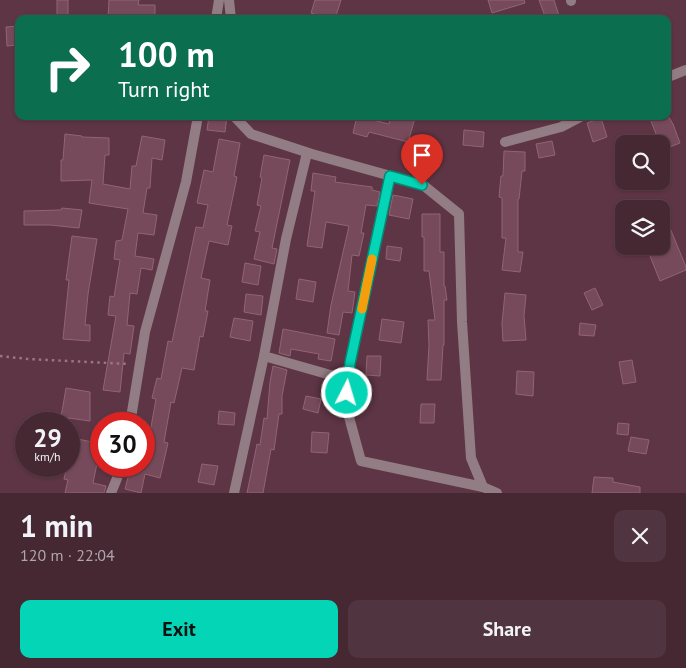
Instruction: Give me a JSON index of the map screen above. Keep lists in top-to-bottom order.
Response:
{
  "page": {
    "turn": ["100 m", "Turn right"],
    "speed": "29 km/h",
    "limit": "30",
    "heading": ["1 min", "120 m · 22:04"],
    "buttons": ["Exit", "Share"]
  }
}
